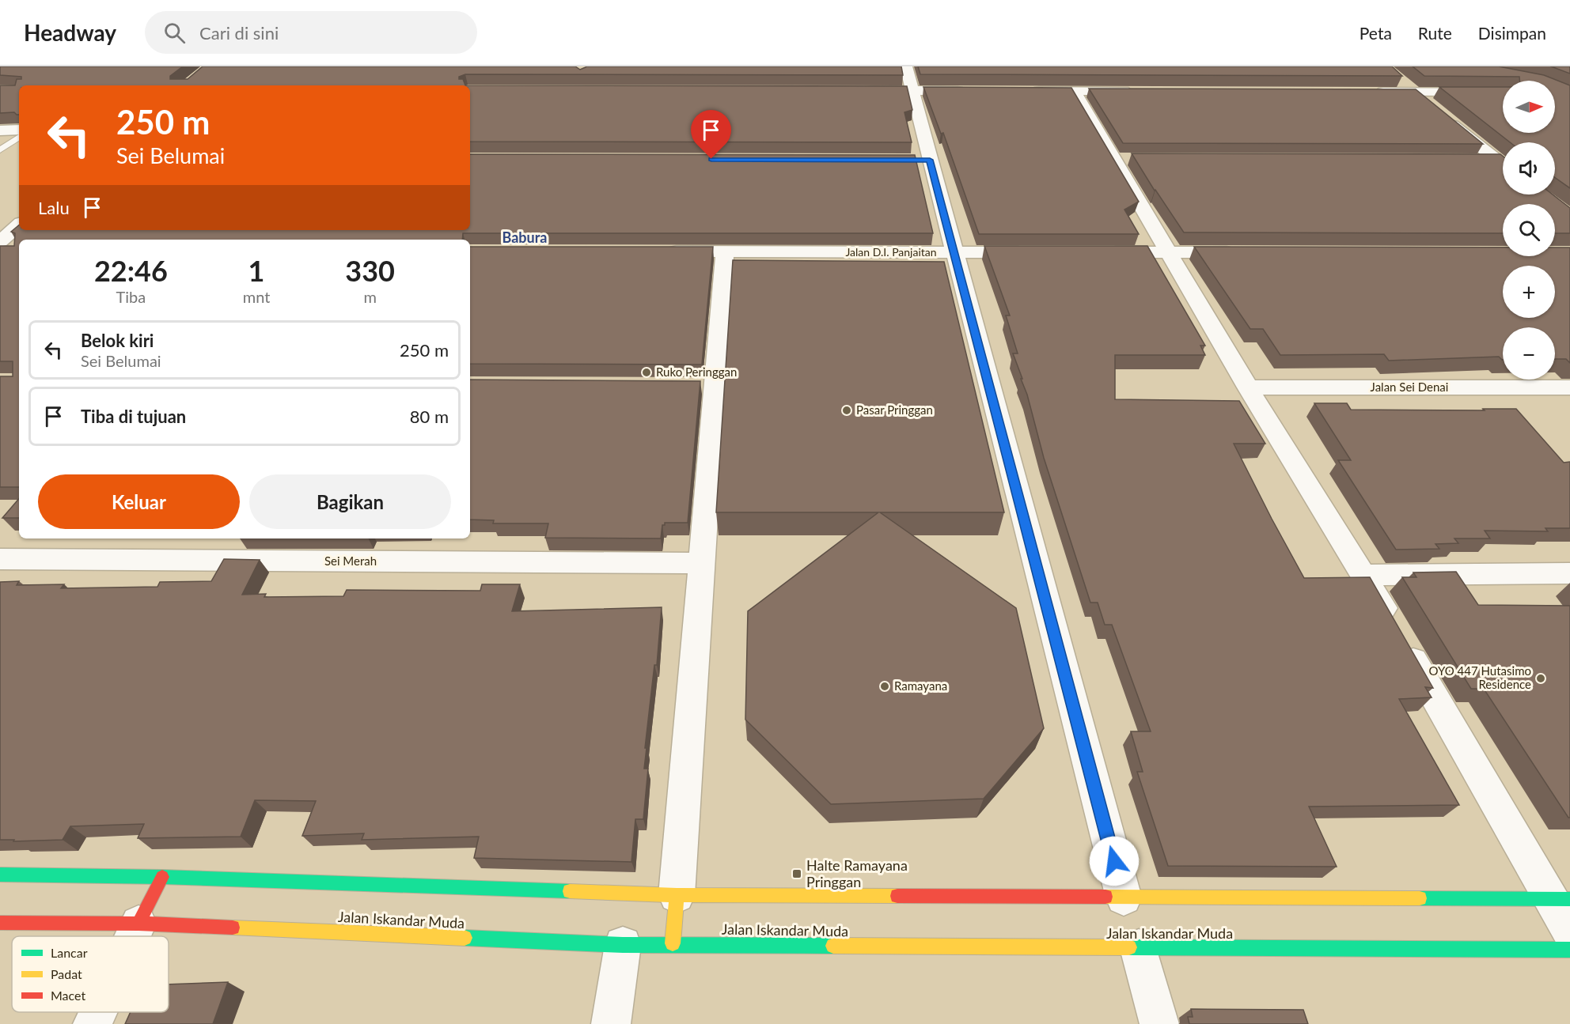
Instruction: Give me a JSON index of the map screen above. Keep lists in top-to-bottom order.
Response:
{
  "streets": {
    "main road": ["Jalan Iskandar Muda"],
    "street": ["Jalan D.I. Panjaitan", "Jalan Sei Denai", "Sei Merah"]
  },
  "districts": ["Babura"],
  "places": {
    "other": [
      "Ruko Peringgan",
      "Pasar Pringgan",
      "OYO 447 Hutasimo Residence",
      "Ramayana"
    ],
    "transit": ["Halte Ramayana Pringgan"]
  },
  "legend": ["Lancar", "Padat", "Macet"],
  "north": "right",
  "page": {
    "header": "Headway",
    "search": "Cari di sini",
    "nav": ["Peta", "Rute", "Disimpan"],
    "map_buttons": ["+", "−"],
    "turn": ["250 m", "Sei Belumai"],
    "then": "Lalu",
    "eta": [
      "22:46",
      "Tiba",
      "1",
      "mnt",
      "330",
      "m"
    ],
    "list": [
      {
        "name": "Belok kiri",
        "note": "Sei Belumai",
        "value": "250 m"
      },
      {
        "name": "Tiba di tujuan",
        "value": "80 m"
      }
    ],
    "buttons": ["Keluar", "Bagikan"]
  }
}
